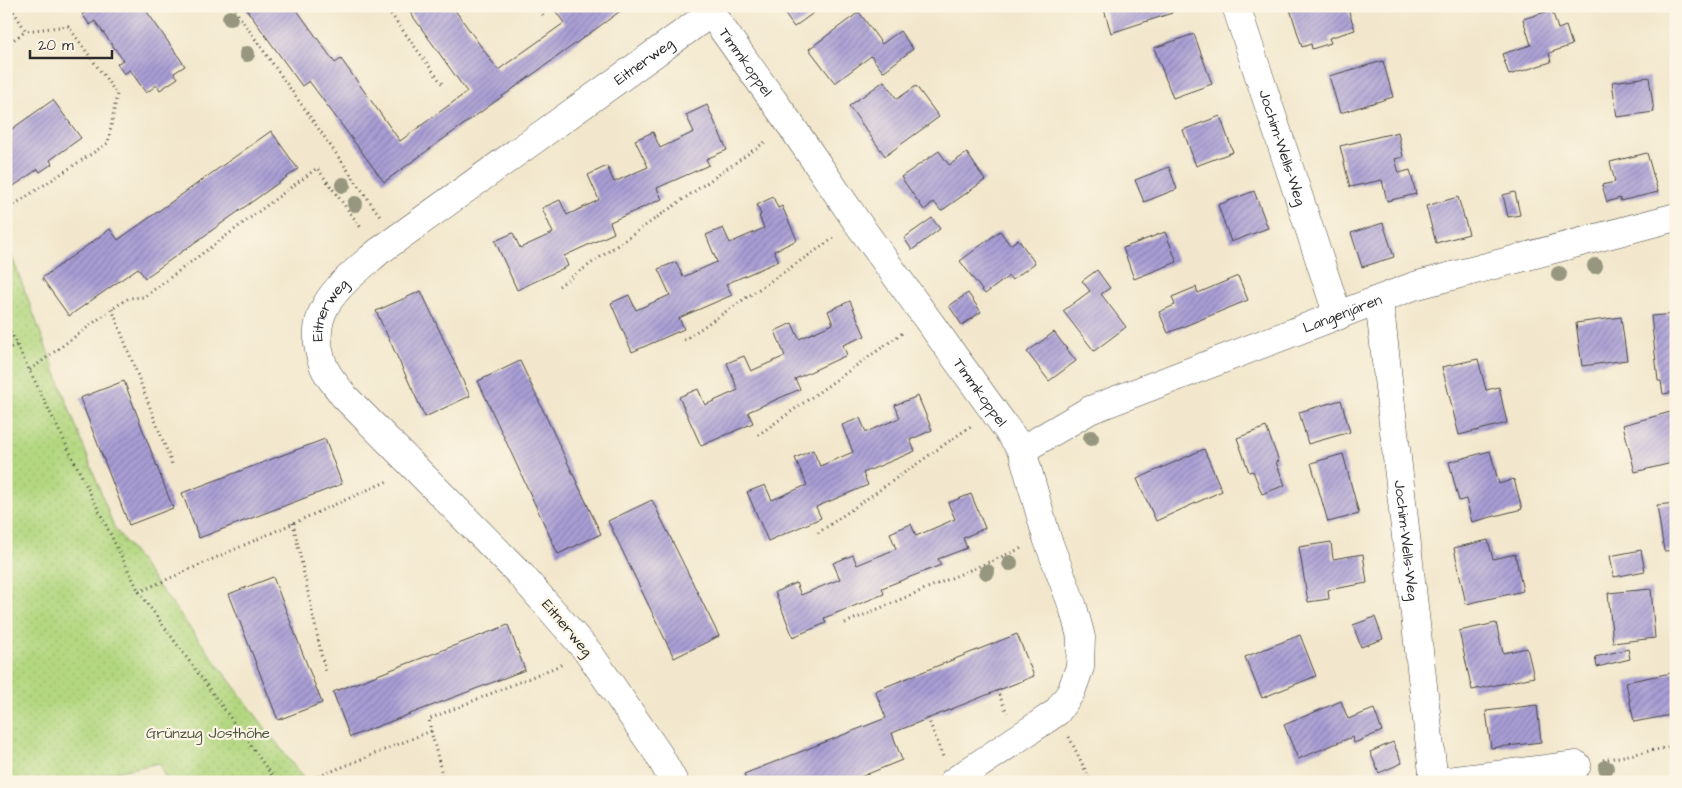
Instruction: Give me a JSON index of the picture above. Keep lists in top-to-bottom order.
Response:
{
  "streets": {
    "street": [
      "Eitnerweg",
      "Timmkoppel",
      "Jochim-Wells-Weg",
      "Langenjären"
    ]
  },
  "crossings": [
    ["Eitnerweg", "Timmkoppel"],
    ["Timmkoppel", "Langenjären"],
    ["Jochim-Wells-Weg", "Langenjären"]
  ],
  "parks": ["Grünzug Josthöhe"],
  "scale_bar": "20 m"
}
